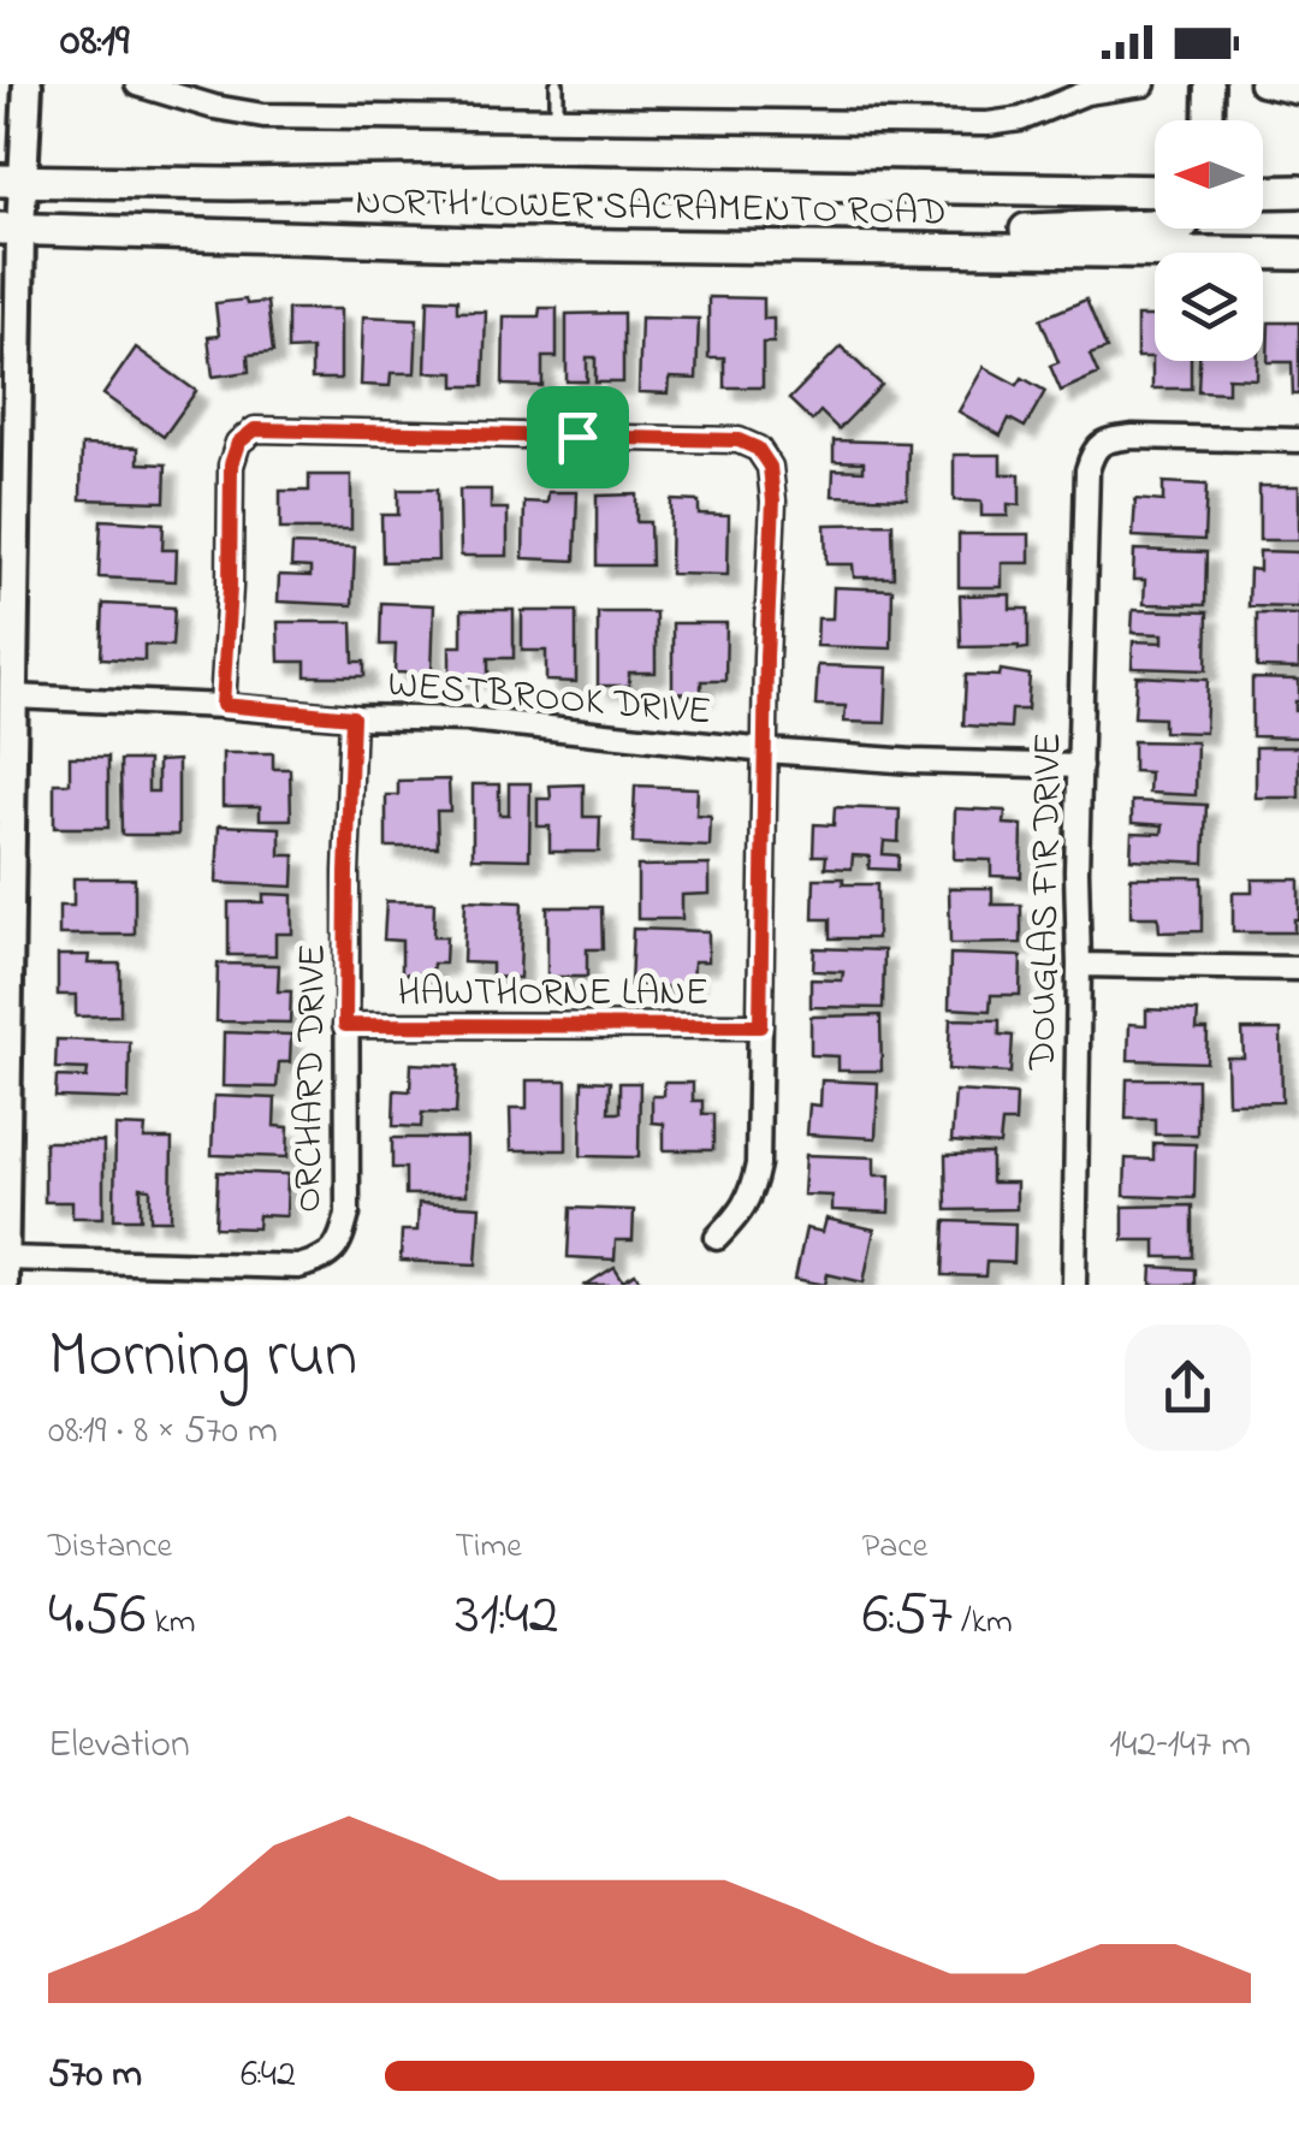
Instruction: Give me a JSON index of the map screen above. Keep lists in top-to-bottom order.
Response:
{
  "streets": {
    "main road": ["NORTH LOWER SACRAMENTO ROAD"],
    "street": [
      "WESTBROOK DRIVE",
      "DOUGLAS FIR DRIVE",
      "HAWTHORNE LANE",
      "ORCHARD DRIVE"
    ]
  },
  "crossings": [
    ["WESTBROOK DRIVE", "DOUGLAS FIR DRIVE"],
    ["WESTBROOK DRIVE", "ORCHARD DRIVE"],
    ["HAWTHORNE LANE", "ORCHARD DRIVE"]
  ],
  "north": "left",
  "page": {
    "status": "08:19",
    "heading": ["Morning run", "08:19 · 8 × 570 m"],
    "stats": [
      ["Distance", "4.56 km"],
      ["Time", "31:42"],
      ["Pace", "6:57 /km"]
    ],
    "chart": ["Elevation", "142–147 m"],
    "list": [
      {
        "name": "570 m",
        "note": "6:42"
      }
    ]
  }
}
